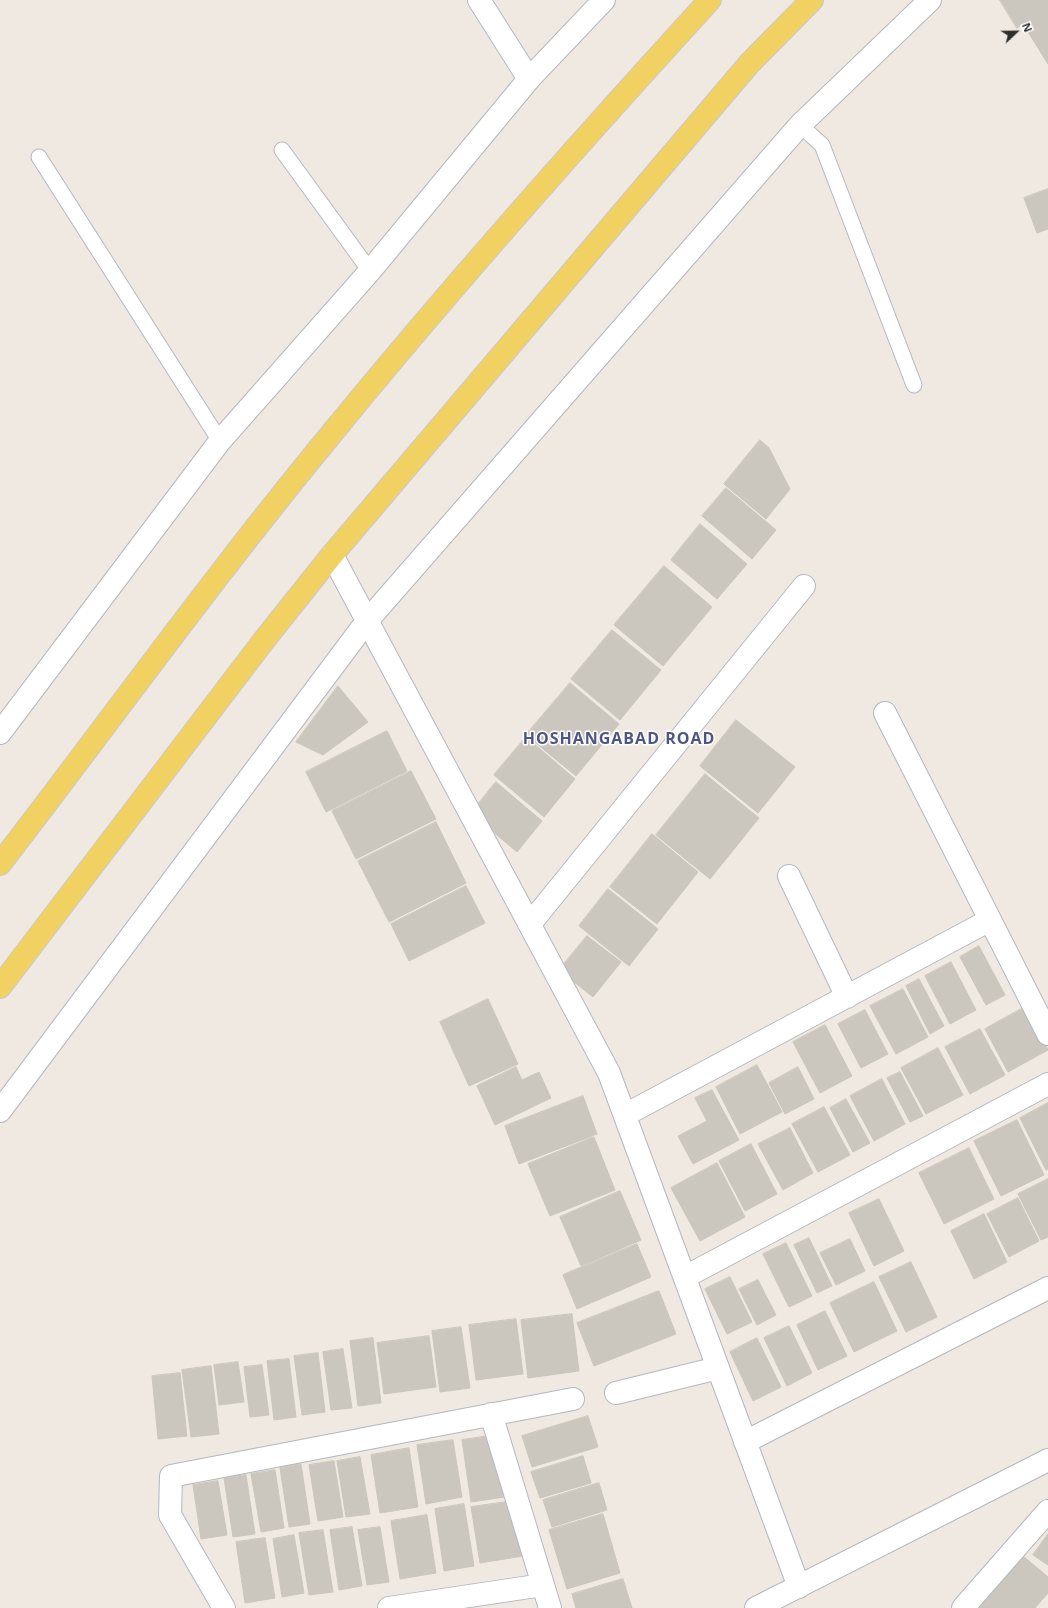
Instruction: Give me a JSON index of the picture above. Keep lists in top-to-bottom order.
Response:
{
  "districts": ["HOSHANGABAD ROAD"],
  "north": "right"
}
